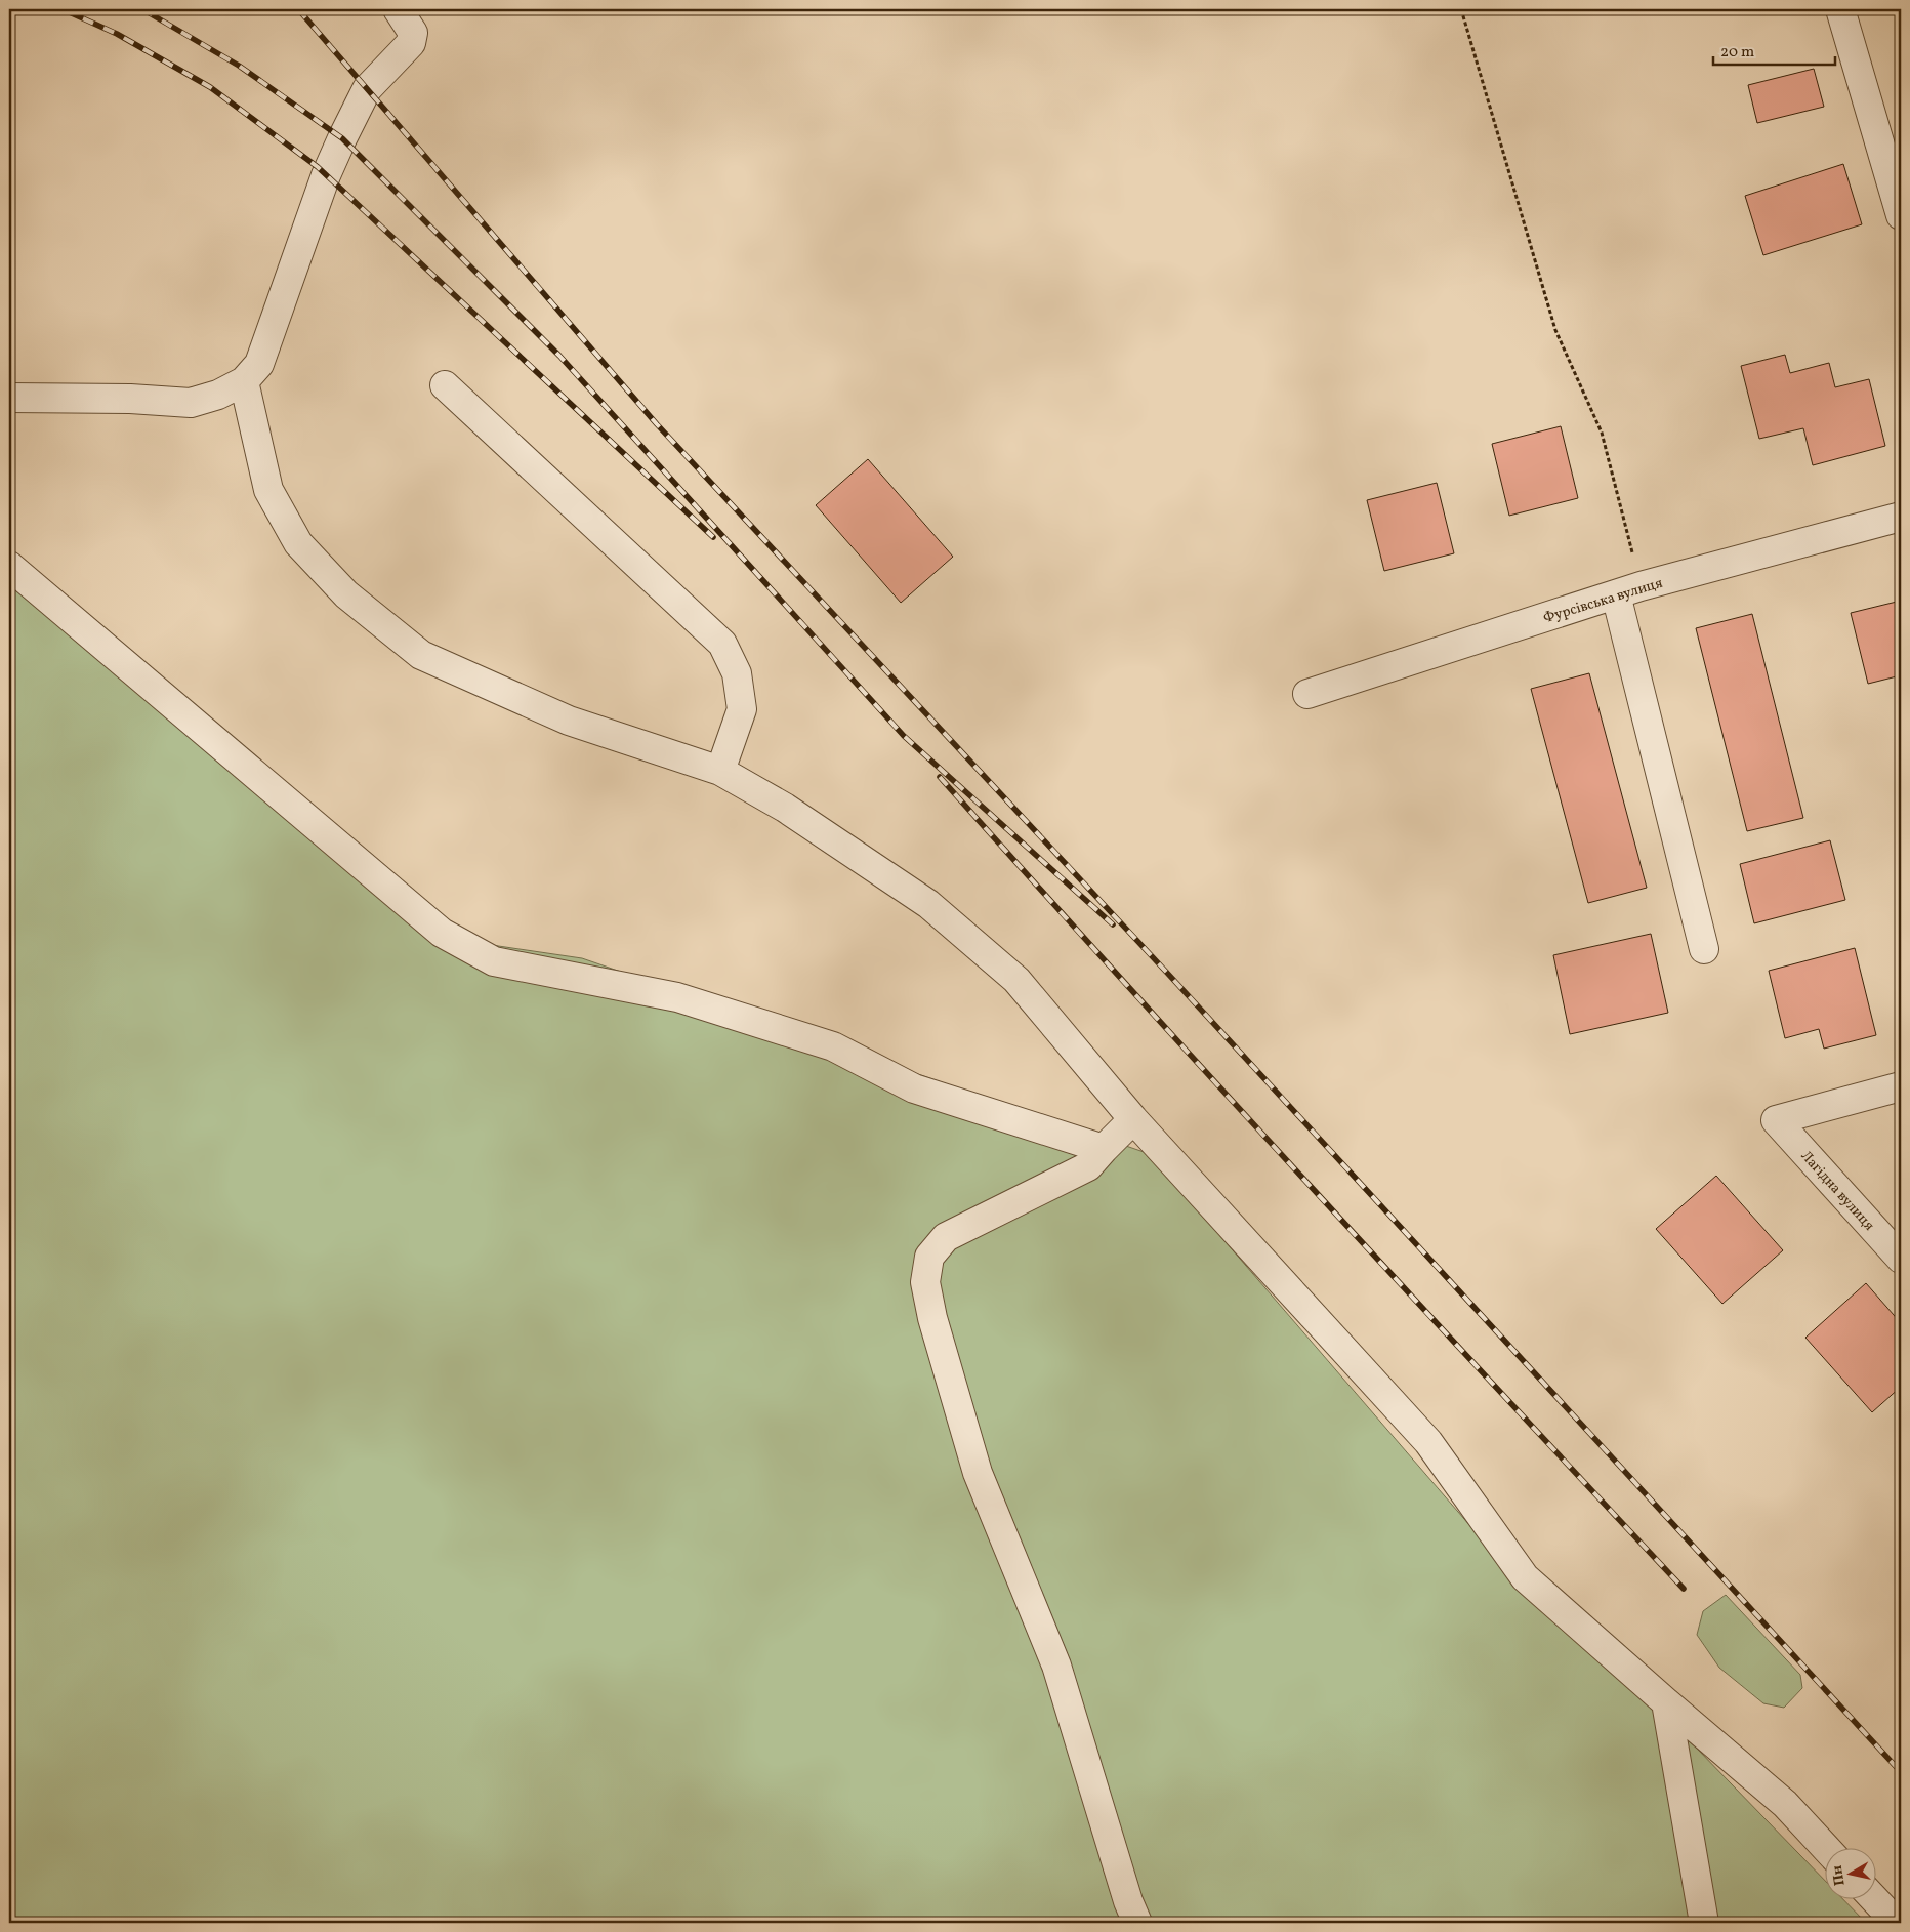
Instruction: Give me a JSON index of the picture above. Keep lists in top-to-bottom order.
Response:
{
  "streets": {
    "street": ["Фурсівська вулиця", "Лагідна вулиця"]
  },
  "scale_bar": "20 m",
  "north": "left"
}
